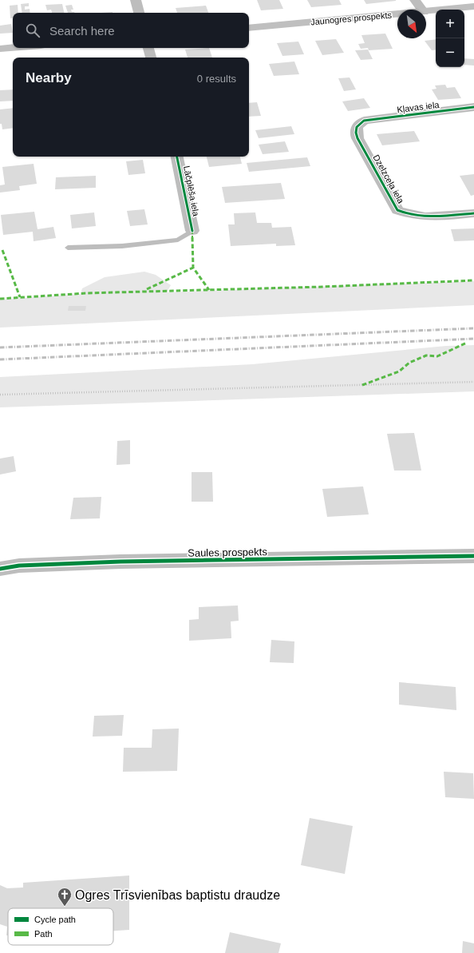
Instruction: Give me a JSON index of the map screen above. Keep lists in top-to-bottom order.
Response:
{
  "streets": {
    "main road": ["Jaunogres prospekts"],
    "street": [
      "Kļavas iela",
      "Dzelzceļa iela",
      "Lāčplēša iela",
      "Saules prospekts"
    ]
  },
  "crossings": [
    ["Kļavas iela", "Dzelzceļa iela"]
  ],
  "places": {
    "church": ["Ogres Trīsvienības baptistu draudze"]
  },
  "legend": ["Cycle path", "Path"],
  "north": "bottom right",
  "page": {
    "map_buttons": ["+", "−"],
    "search": "Search here",
    "heading": ["Nearby", "0 results"]
  }
}
